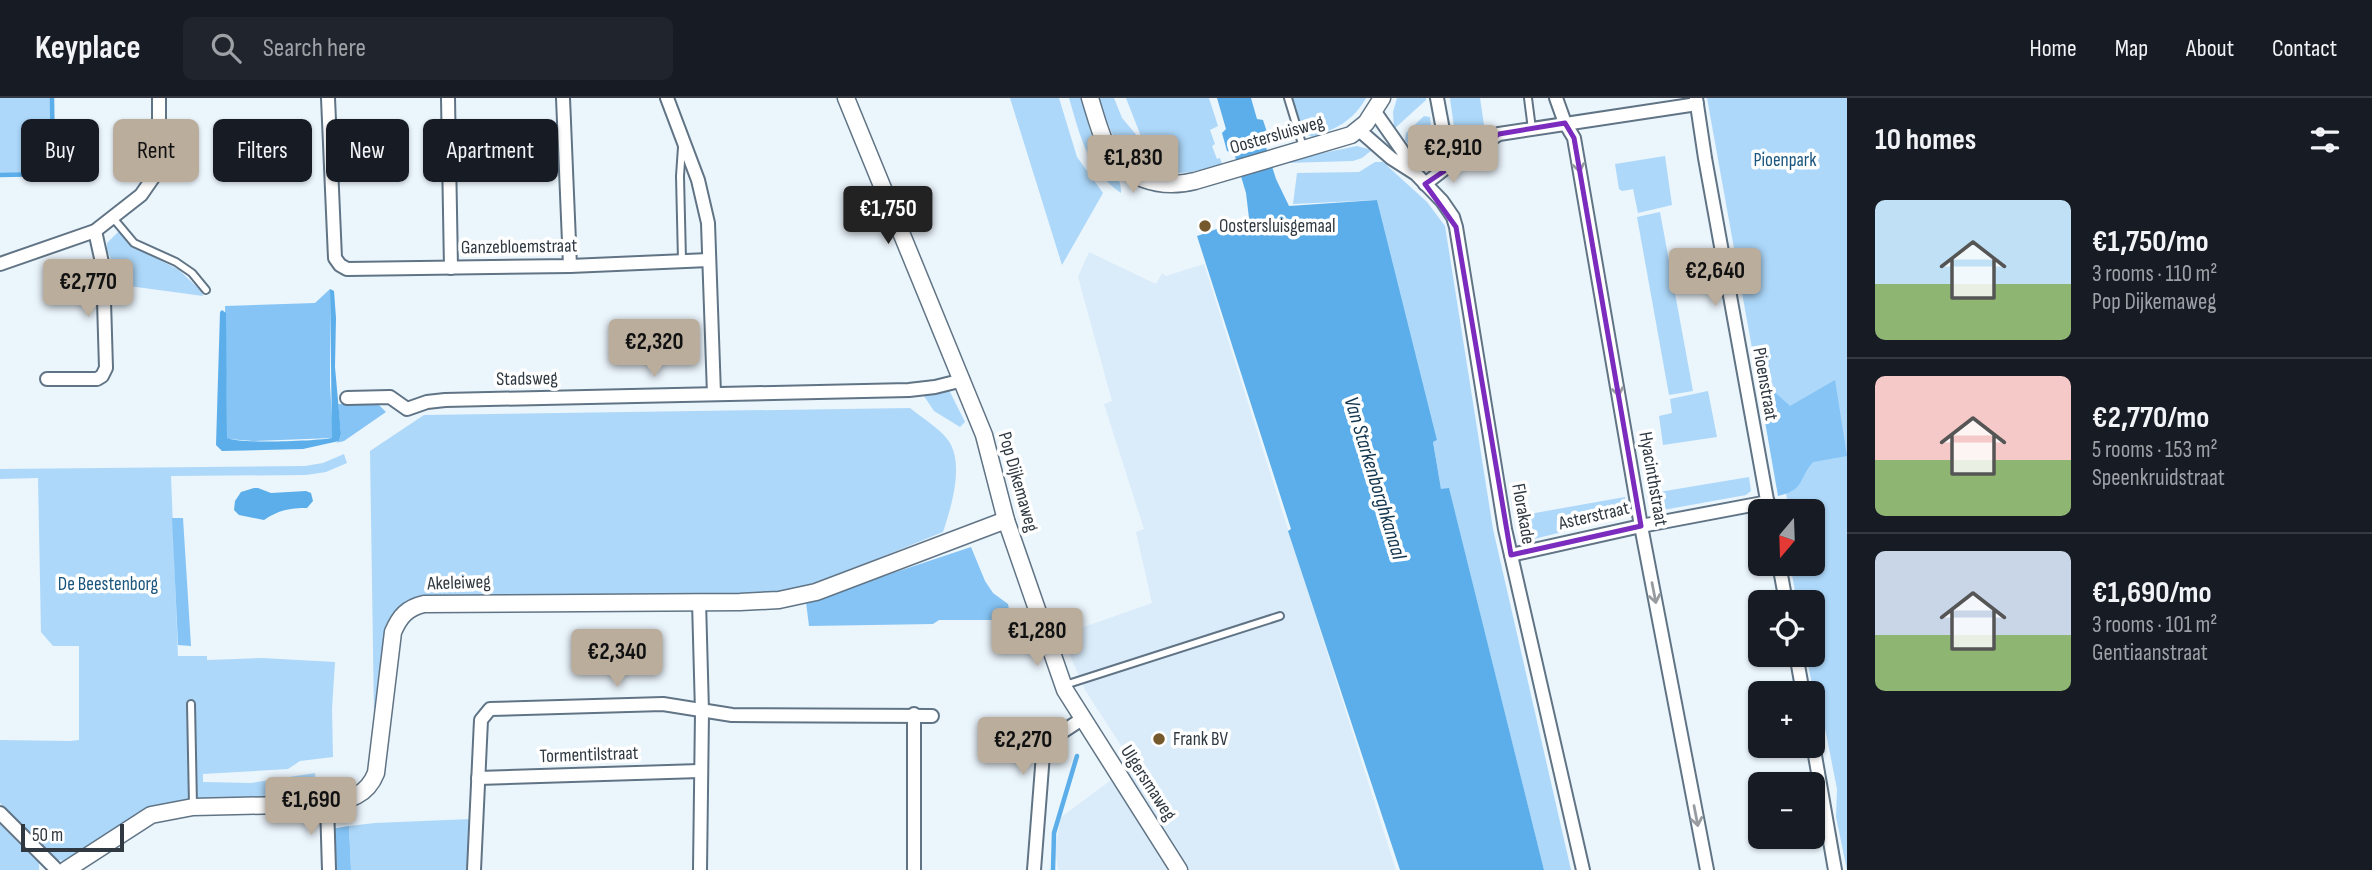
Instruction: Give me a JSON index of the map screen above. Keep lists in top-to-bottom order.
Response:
{
  "streets": {
    "street": [
      "Oostersluisweg",
      "Ganzebloemstraat",
      "Stadsweg",
      "Pioenstraat",
      "Hyacinthstraat",
      "Pop Dijkemaweg",
      "Florakade",
      "Asterstraat",
      "Akeleiweg",
      "Tormentilstraat",
      "Ulgersmaweg"
    ]
  },
  "crossings": [
    ["Oostersluisweg", "Florakade"],
    ["Stadsweg", "Pop Dijkemaweg"],
    ["Hyacinthstraat", "Asterstraat"],
    ["Pop Dijkemaweg", "Akeleiweg"],
    ["Pop Dijkemaweg", "Ulgersmaweg"],
    ["Florakade", "Asterstraat"]
  ],
  "one_way": ["Hyacinthstraat"],
  "water": ["Van Starkenborghkanaal"],
  "parks": ["Pioenpark", "De Beestenborg"],
  "places": ["Oostersluisgemaal", "Frank BV"],
  "scale_bar": "50 m",
  "north": "bottom",
  "page": {
    "header": "Keyplace",
    "search": "Search here",
    "nav": [
      "Home",
      "Map",
      "About",
      "Contact"
    ],
    "heading": "10 homes",
    "chip": [
      "Buy",
      "Rent",
      "Filters",
      "New",
      "Apartment"
    ],
    "price": [
      "€2,910",
      "€1,830",
      "€1,750",
      "€2,640",
      "€2,770",
      "€2,320",
      "€1,280",
      "€2,340",
      "€2,270",
      "€1,690"
    ],
    "list": [
      {
        "name": "€1,750/mo",
        "note": "3 rooms · 110 m² · Pop Dijkemaweg"
      },
      {
        "name": "€2,770/mo",
        "note": "5 rooms · 153 m² · Speenkruidstraat"
      },
      {
        "name": "€1,690/mo",
        "note": "3 rooms · 101 m² · Gentiaanstraat"
      }
    ],
    "map_buttons": ["+", "−"],
    "scale": "50 m"
  }
}
